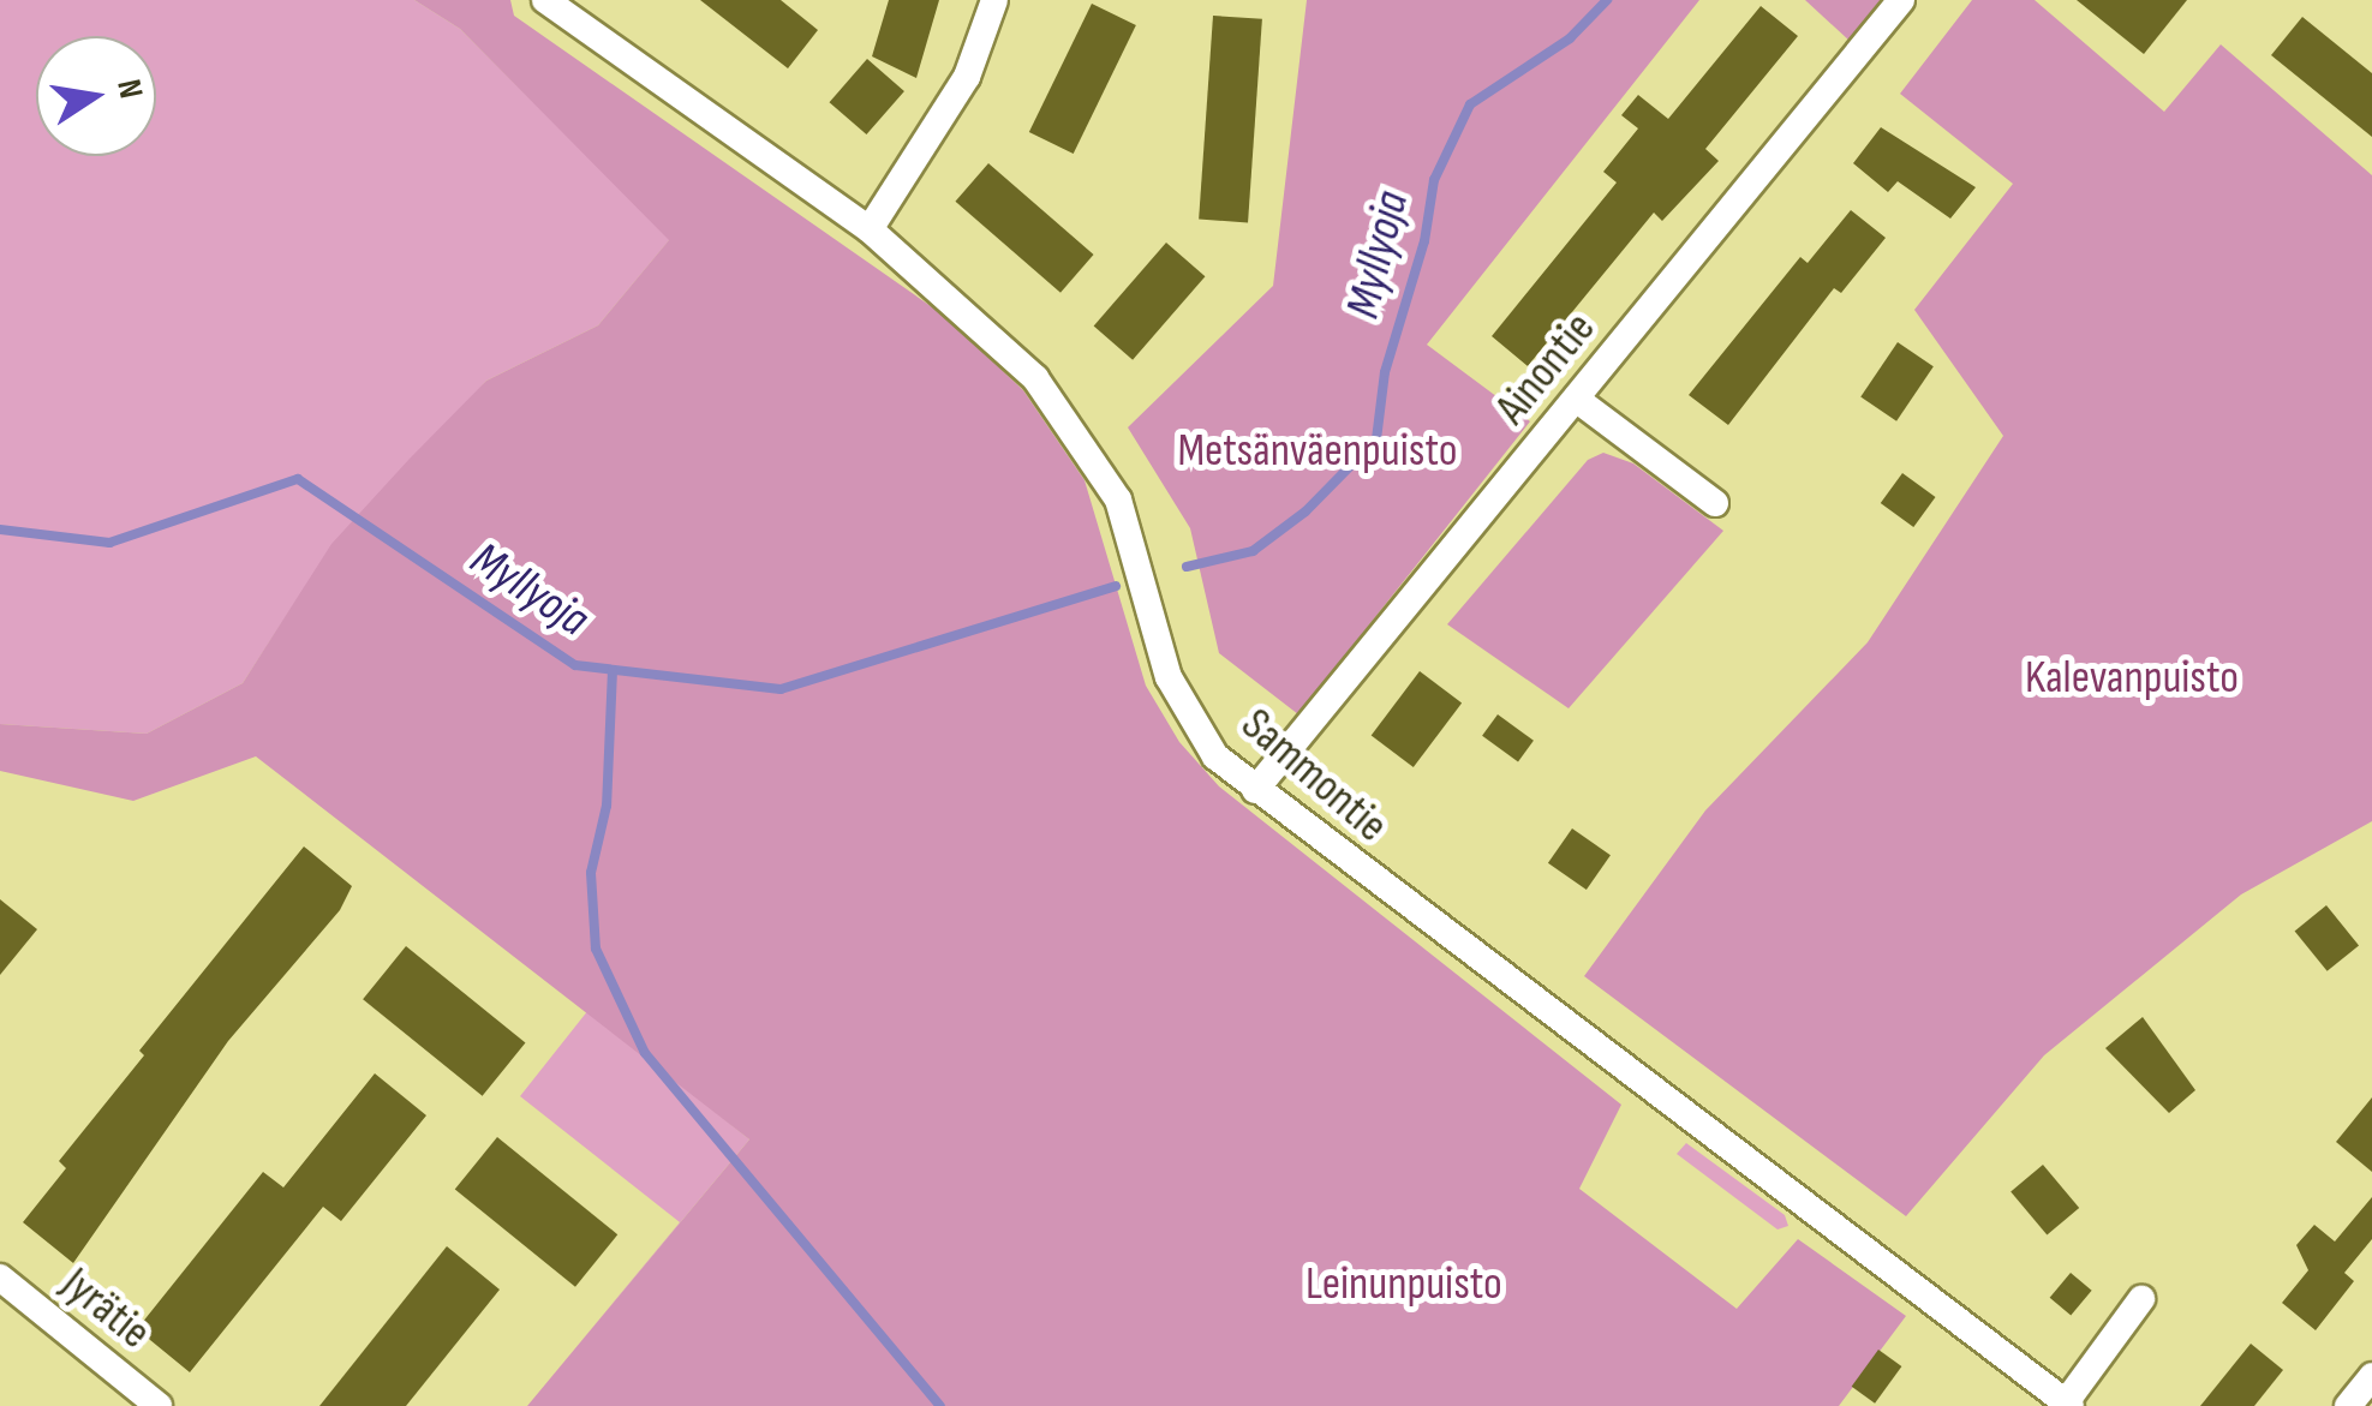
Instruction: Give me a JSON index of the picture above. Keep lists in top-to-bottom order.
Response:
{
  "streets": {
    "street": ["Ainontie", "Sammontie", "Jyrätie"]
  },
  "crossings": [
    ["Ainontie", "Sammontie"]
  ],
  "water": ["Myllyoja"],
  "parks": ["Metsänväenpuisto", "Kalevanpuisto", "Leinunpuisto"],
  "north": "right"
}
